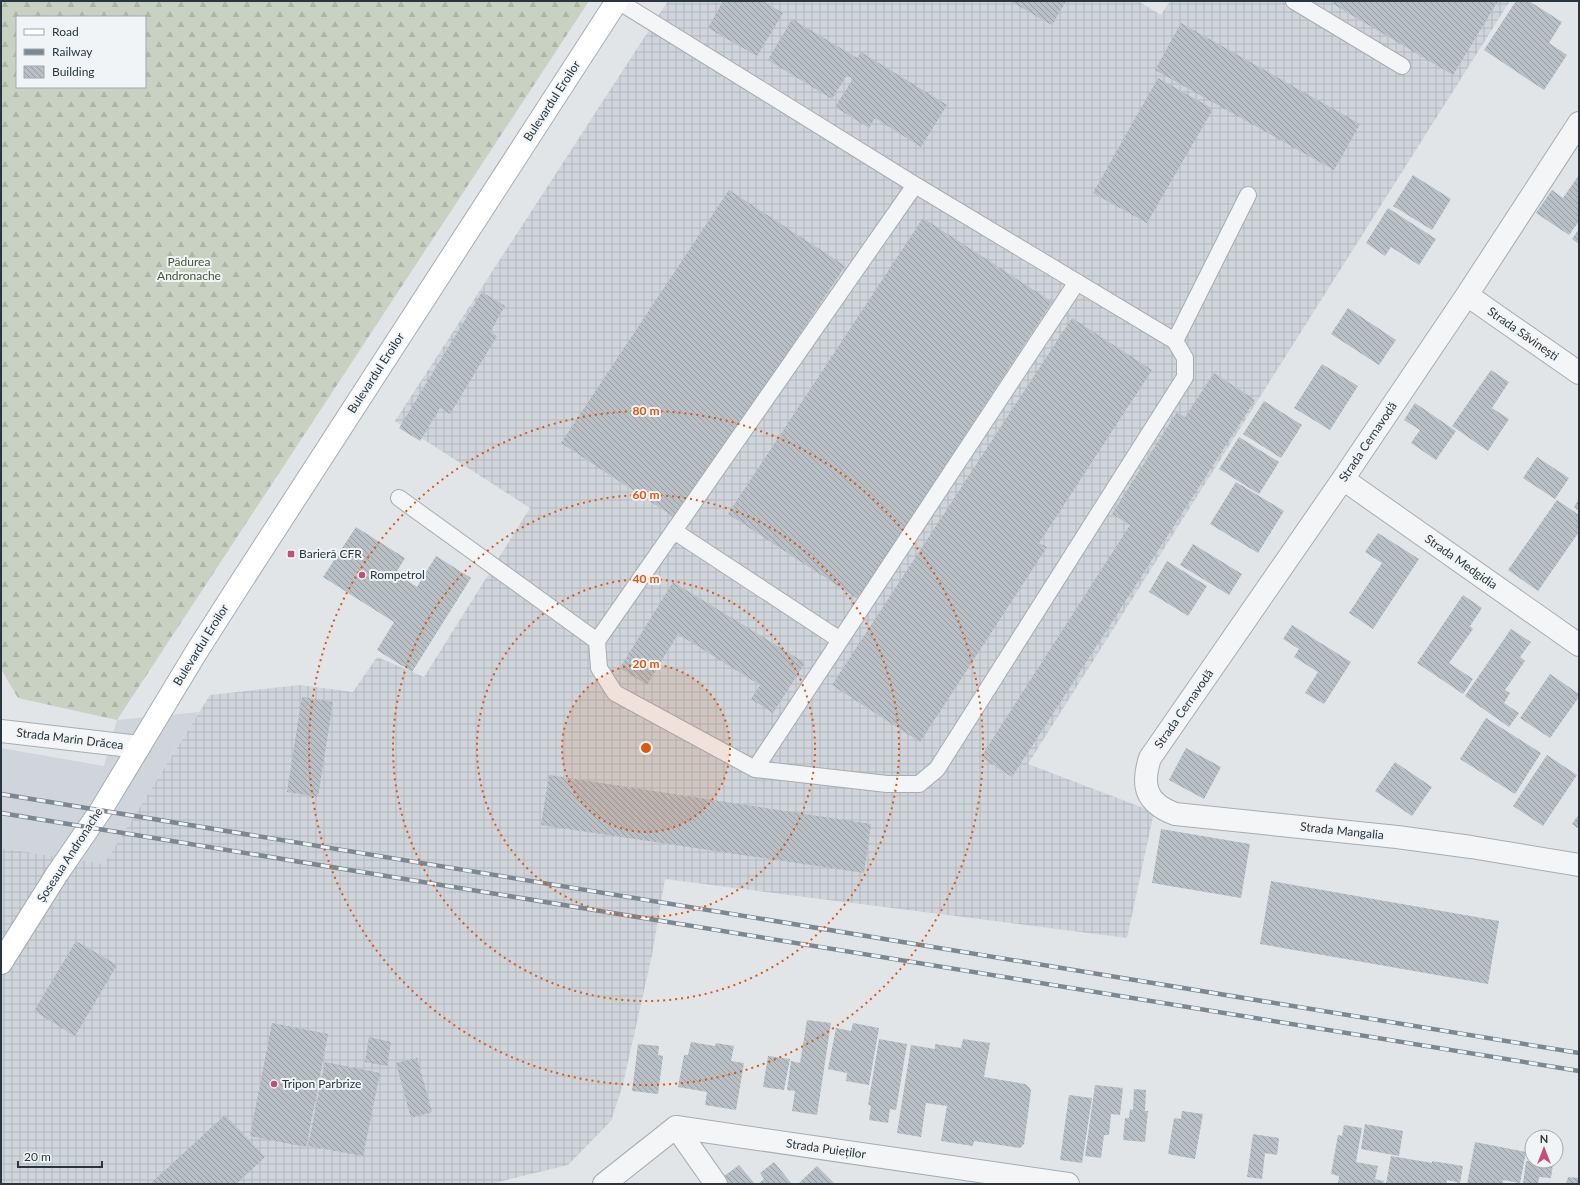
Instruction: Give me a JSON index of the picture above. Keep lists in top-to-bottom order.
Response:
{
  "streets": {
    "main road": ["Bulevardul Eroilor", "Șoseaua Andronache"],
    "street": [
      "Strada Săvinești",
      "Strada Cernavodă",
      "Strada Medgidia",
      "Strada Marin Drăcea",
      "Strada Mangalia",
      "Strada Puieților"
    ]
  },
  "crossings": [
    ["Bulevardul Eroilor", "Strada Marin Drăcea"],
    ["Bulevardul Eroilor", "Șoseaua Andronache"],
    ["Strada Săvinești", "Strada Cernavodă"],
    ["Strada Cernavodă", "Strada Medgidia"],
    ["Strada Cernavodă", "Strada Mangalia"],
    ["Strada Marin Drăcea", "Șoseaua Andronache"]
  ],
  "parks": ["Pădurea Andronache"],
  "places": {
    "transit": ["Barieră CFR"],
    "other": ["Rompetrol", "Tripon Parbrize"]
  },
  "legend": ["Road", "Railway", "Building"],
  "scale_bar": "20 m",
  "north": "top",
  "rings": [
    "80 m",
    "60 m",
    "40 m",
    "20 m"
  ]
}
